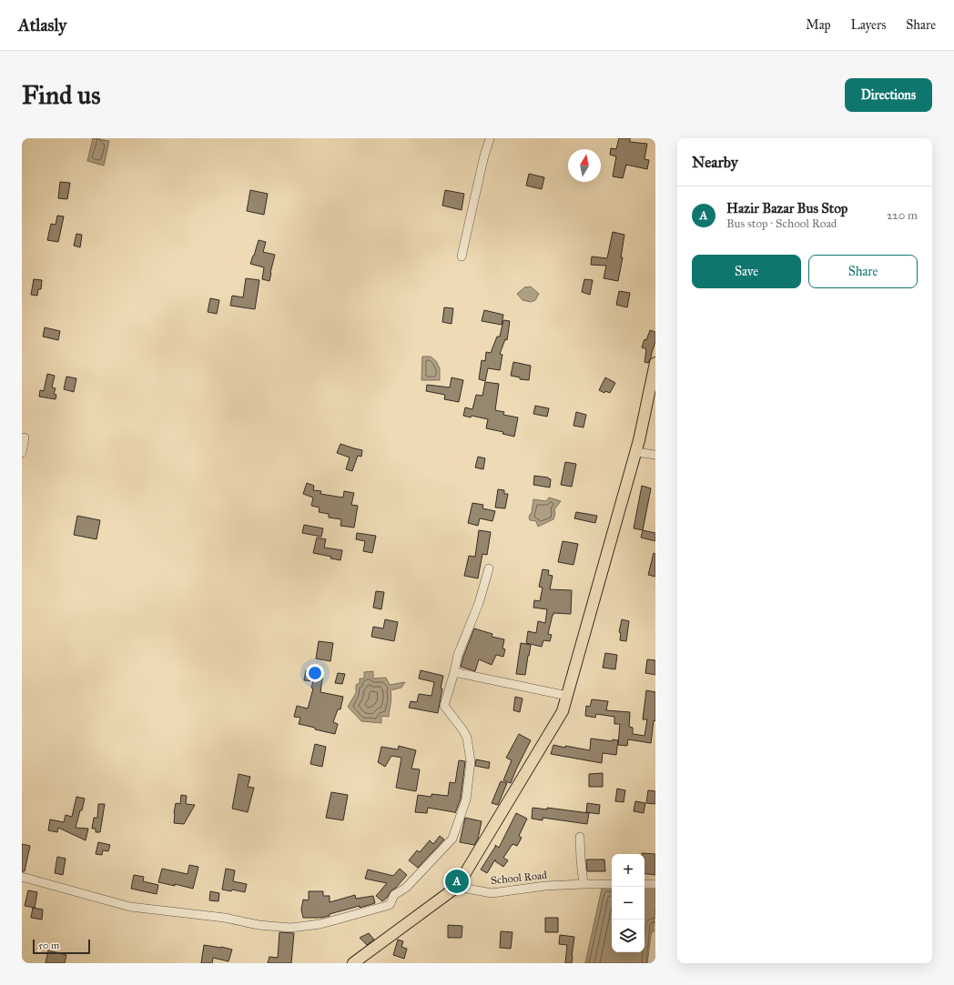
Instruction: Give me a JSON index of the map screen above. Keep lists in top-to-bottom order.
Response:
{
  "streets": {
    "street": ["School Road"]
  },
  "scale_bar": "50 m",
  "north": "top",
  "page": {
    "header": "Atlasly",
    "nav": ["Map", "Layers", "Share"],
    "buttons": [
      "Directions",
      ["Save", "Share"]
    ],
    "title": "Find us",
    "heading": "Nearby",
    "list": [
      {
        "mark": "A",
        "name": "Hazir Bazar Bus Stop",
        "note": "Bus stop · School Road",
        "value": "220 m"
      }
    ],
    "map_buttons": ["+", "−"],
    "pins": "A",
    "scale": "50 m"
  }
}
